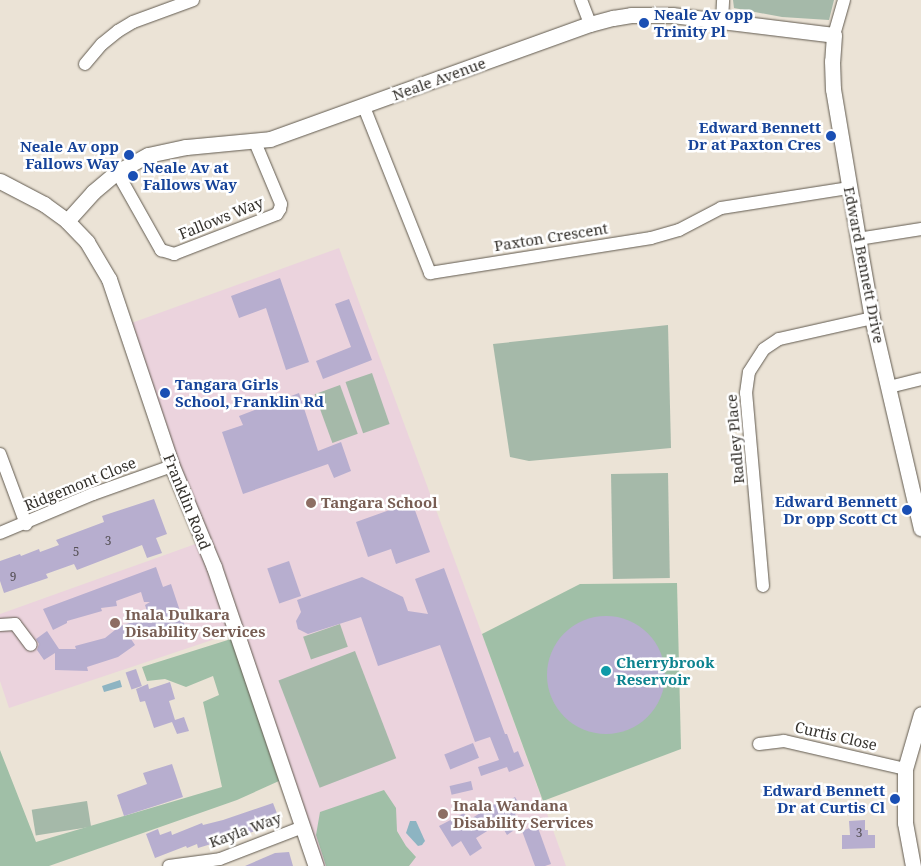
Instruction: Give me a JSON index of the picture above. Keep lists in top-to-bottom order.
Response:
{
  "streets": {
    "street": [
      "Neale Avenue",
      "Fallows Way",
      "Paxton Crescent",
      "Edward Bennett Drive",
      "Radley Place",
      "Ridgemont Close",
      "Franklin Road",
      "Curtis Close",
      "Kayla Way"
    ]
  },
  "crossings": [
    ["Neale Avenue", "Fallows Way"],
    ["Neale Avenue", "Paxton Crescent"],
    ["Neale Avenue", "Edward Bennett Drive"],
    ["Neale Avenue", "Franklin Road"],
    ["Paxton Crescent", "Edward Bennett Drive"],
    ["Edward Bennett Drive", "Radley Place"],
    ["Ridgemont Close", "Franklin Road"],
    ["Franklin Road", "Kayla Way"]
  ],
  "places": [
    "Neale Av opp Trinity Pl",
    "Edward Bennett Dr at Paxton Cres",
    "Neale Av opp Fallows Way",
    "Neale Av at Fallows Way",
    "Tangara Girls School, Franklin Rd",
    "Tangara School",
    "Edward Bennett Dr opp Scott Ct",
    "Inala Dulkara Disability Services",
    "Cherrybrook Reservoir",
    "Edward Bennett Dr at Curtis Cl",
    "Inala Wandana Disability Services"
  ],
  "house_numbers": [
    "3",
    "5",
    "9",
    "3"
  ]
}
